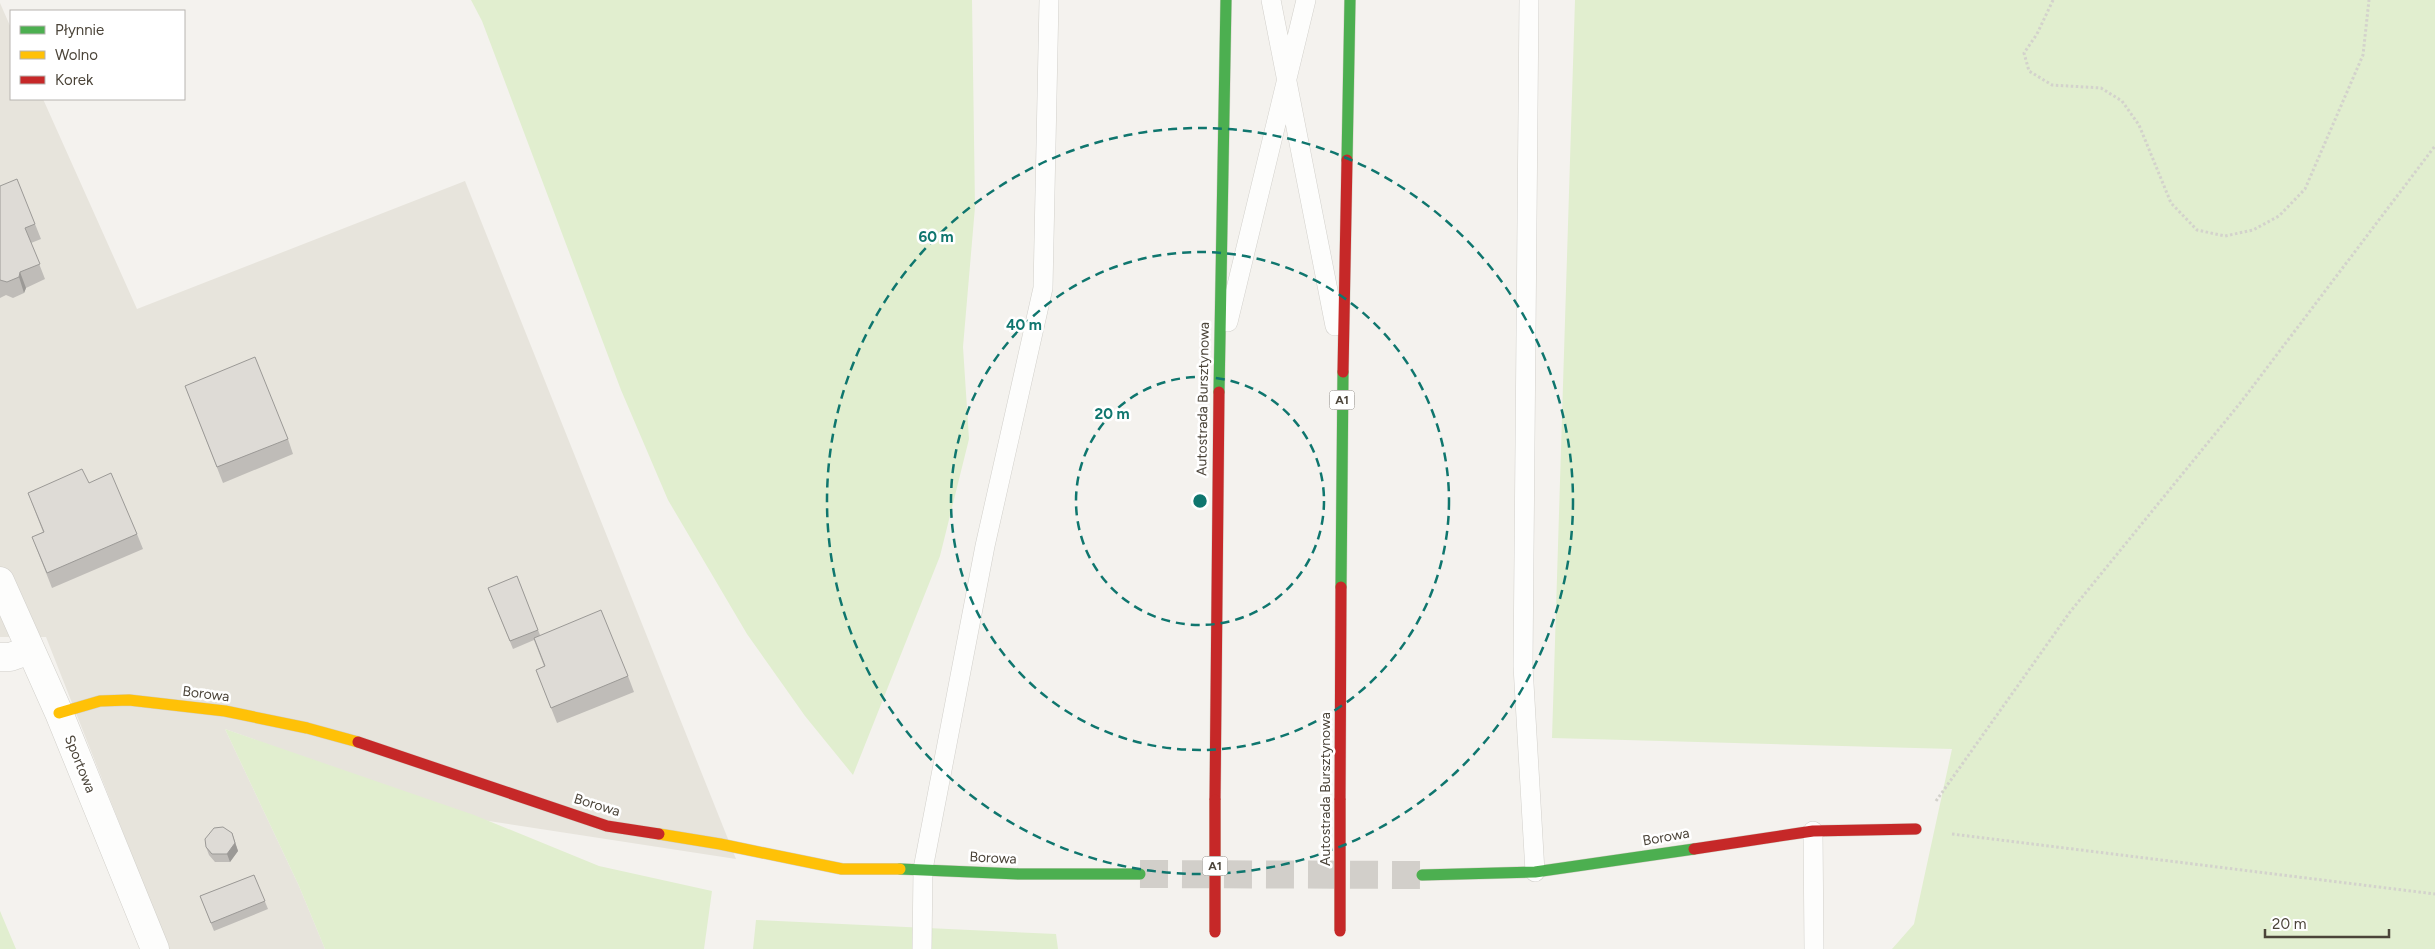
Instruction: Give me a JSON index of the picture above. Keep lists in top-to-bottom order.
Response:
{
  "streets": {
    "main road": ["Autostrada Bursztynowa", "A1", "Borowa"],
    "street": ["Sportowa"]
  },
  "crossings": [
    ["Borowa", "Sportowa"]
  ],
  "legend": ["Płynnie", "Wolno", "Korek"],
  "scale_bar": "20 m",
  "rings": ["60 m", "40 m", "20 m"]
}
